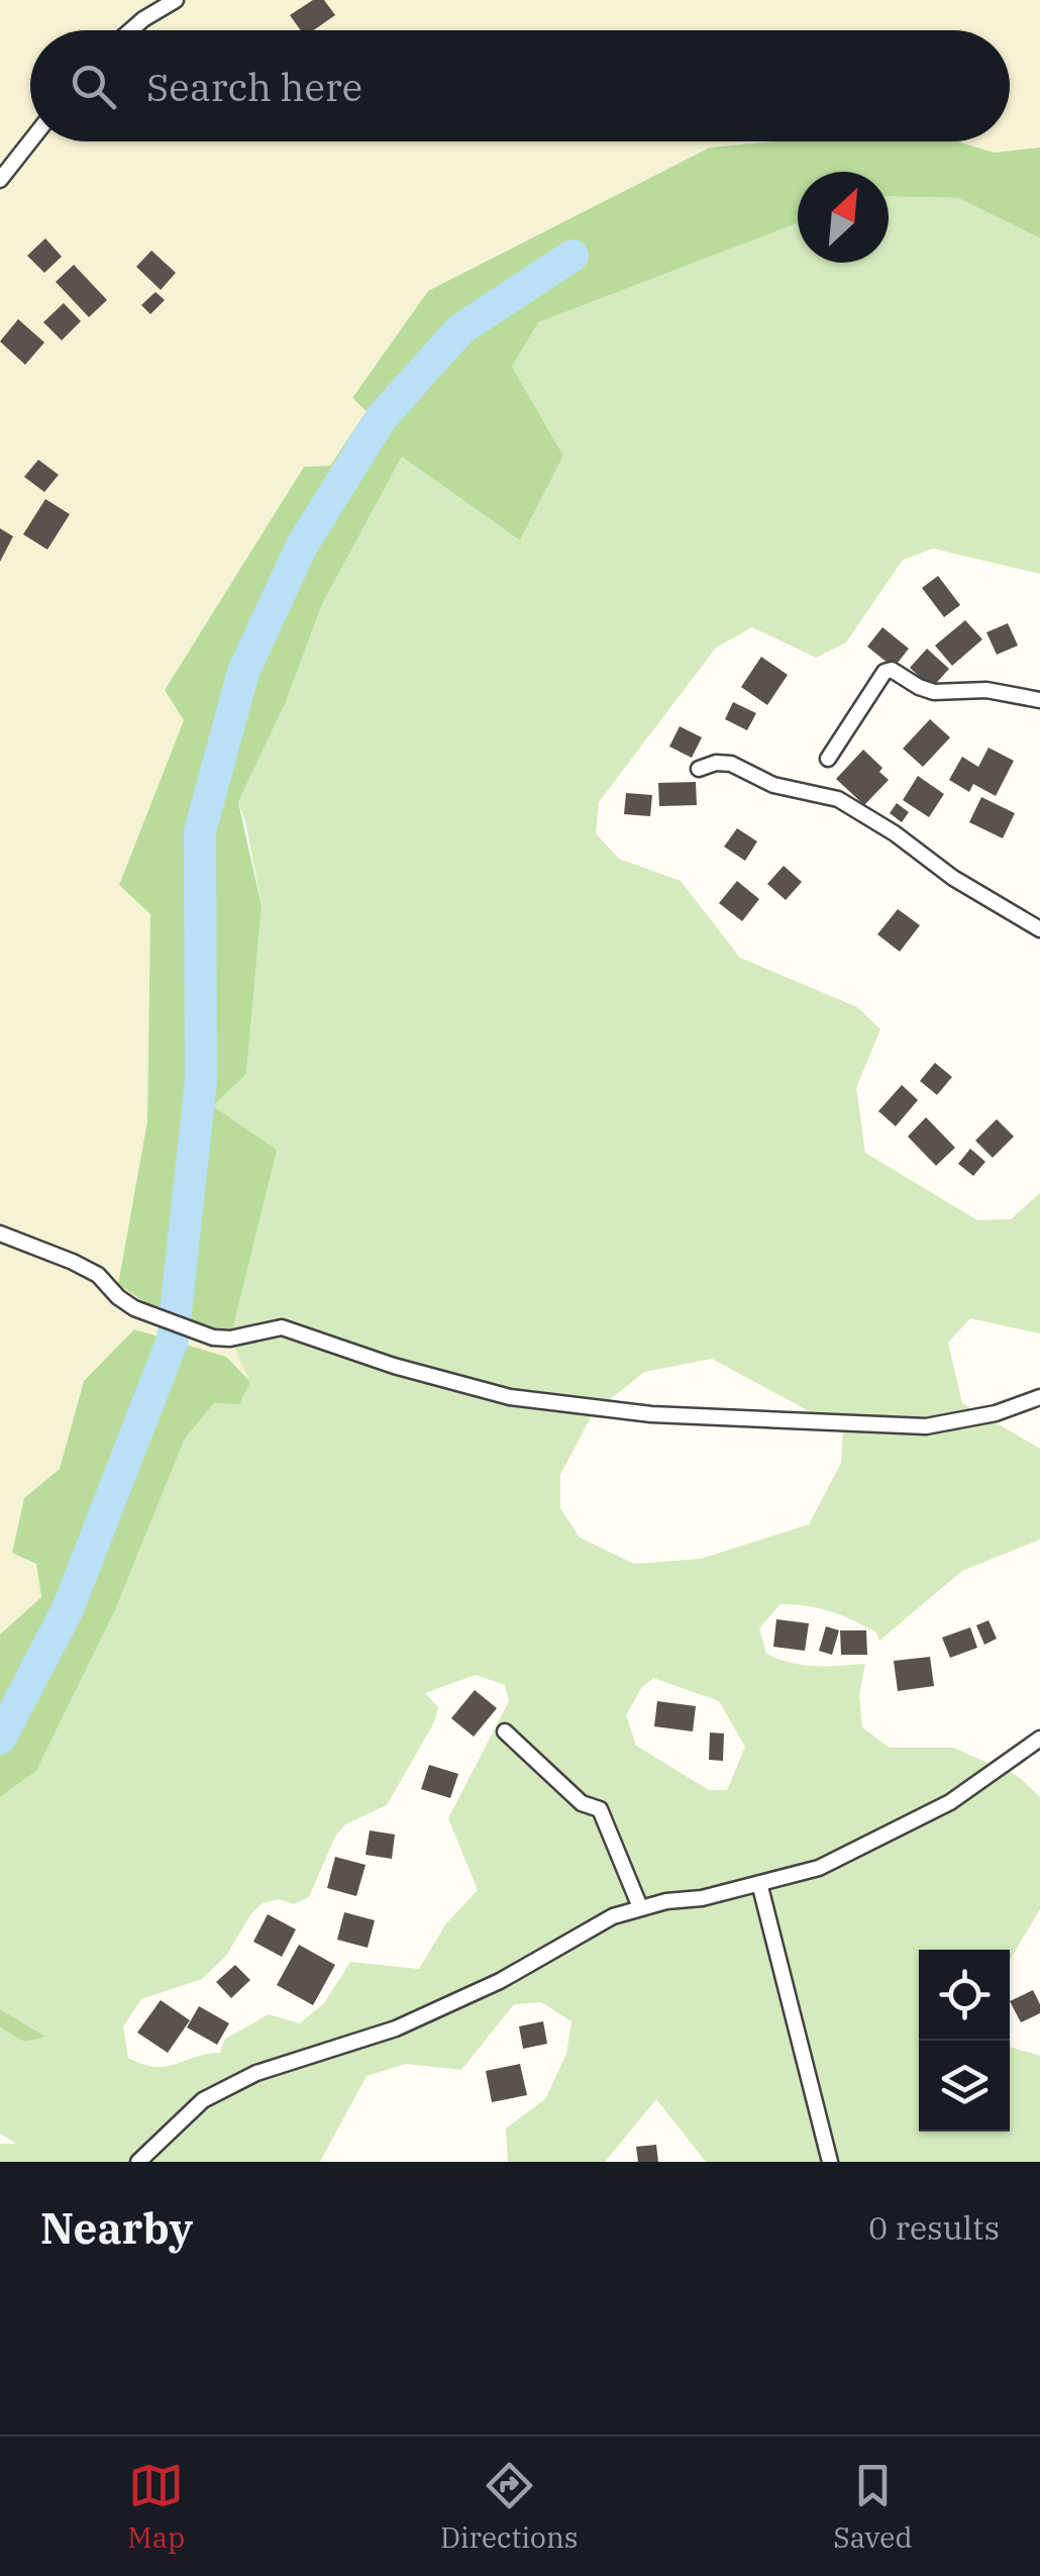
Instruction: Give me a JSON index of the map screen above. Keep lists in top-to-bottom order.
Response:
{
  "north": "top right",
  "page": {
    "search": "Search here",
    "heading": ["Nearby", "0 results"],
    "nav": ["Map", "Directions", "Saved"]
  }
}
